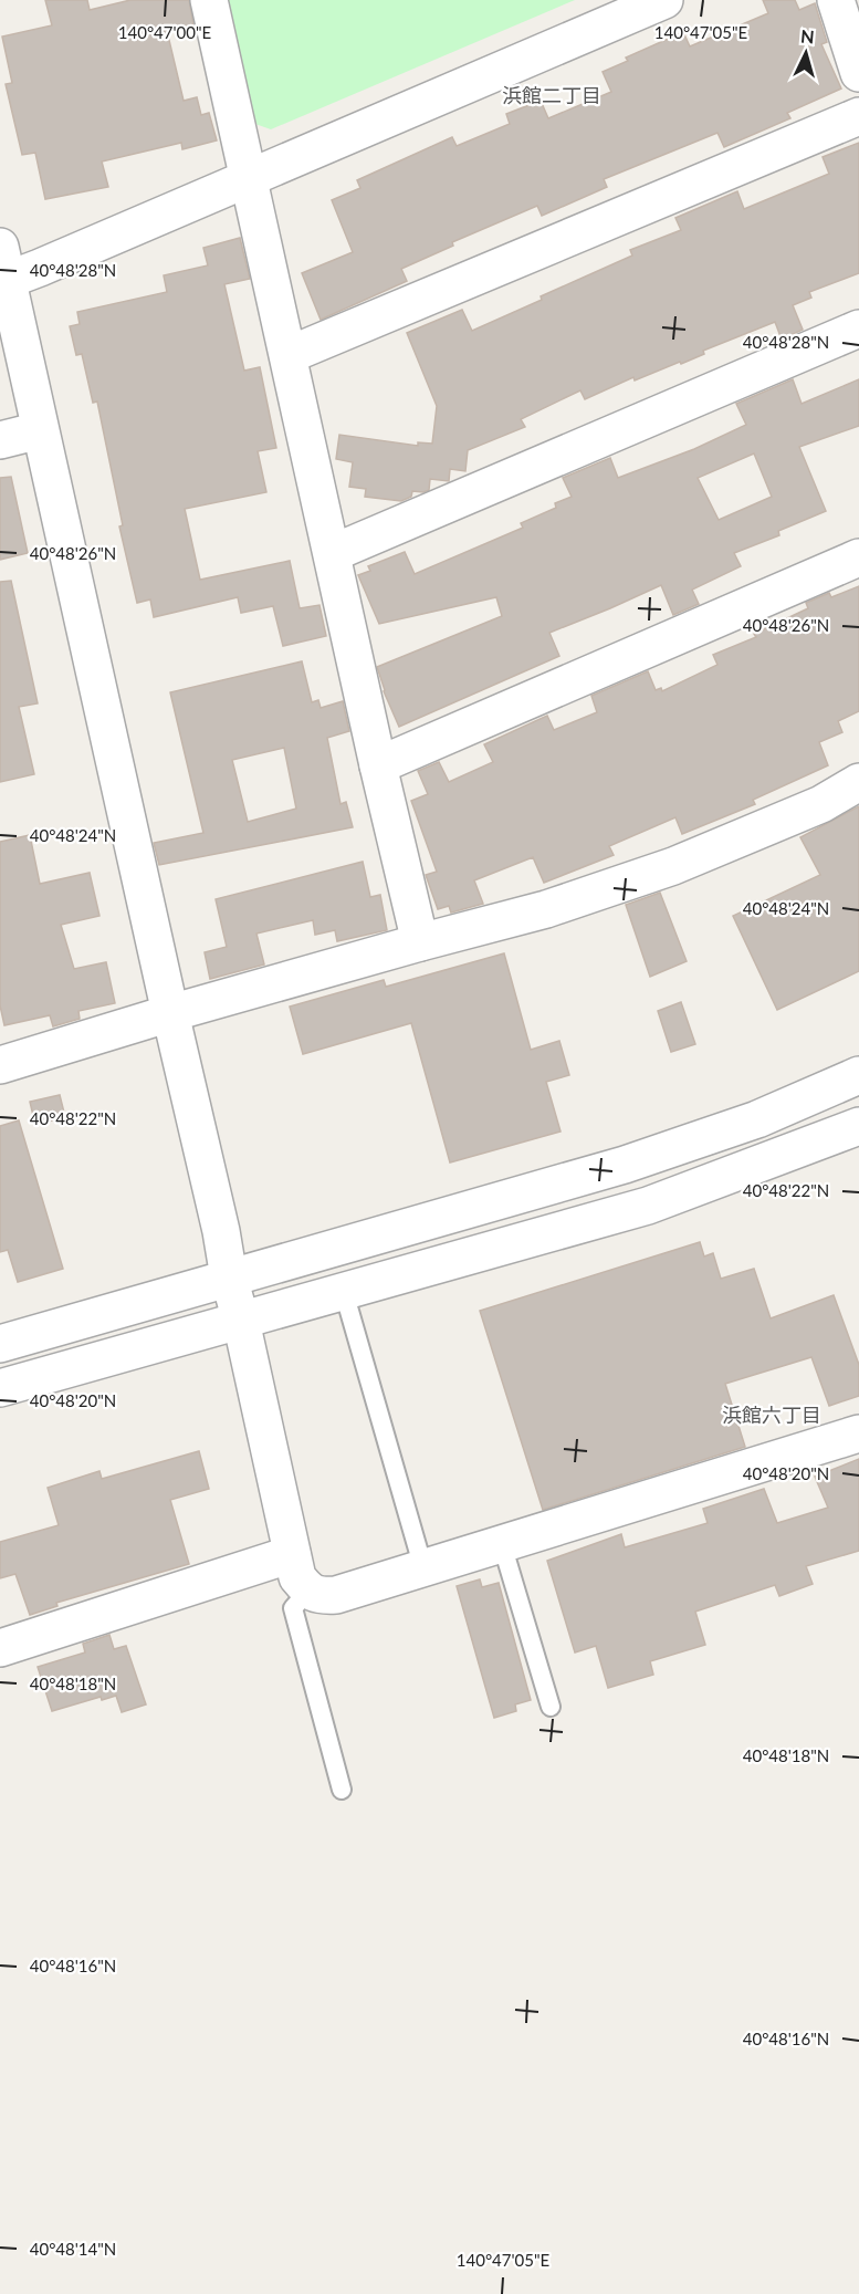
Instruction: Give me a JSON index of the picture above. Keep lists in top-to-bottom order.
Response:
{
  "districts": ["浜館二丁目", "浜館六丁目"],
  "north": "top",
  "coordinates": [
    "140°47'00\"E",
    "140°47'05\"E",
    "40°48'28\"N",
    "40°48'26\"N",
    "40°48'24\"N",
    "40°48'22\"N",
    "40°48'20\"N",
    "40°48'18\"N",
    "40°48'16\"N",
    "40°48'14\"N"
  ]
}
